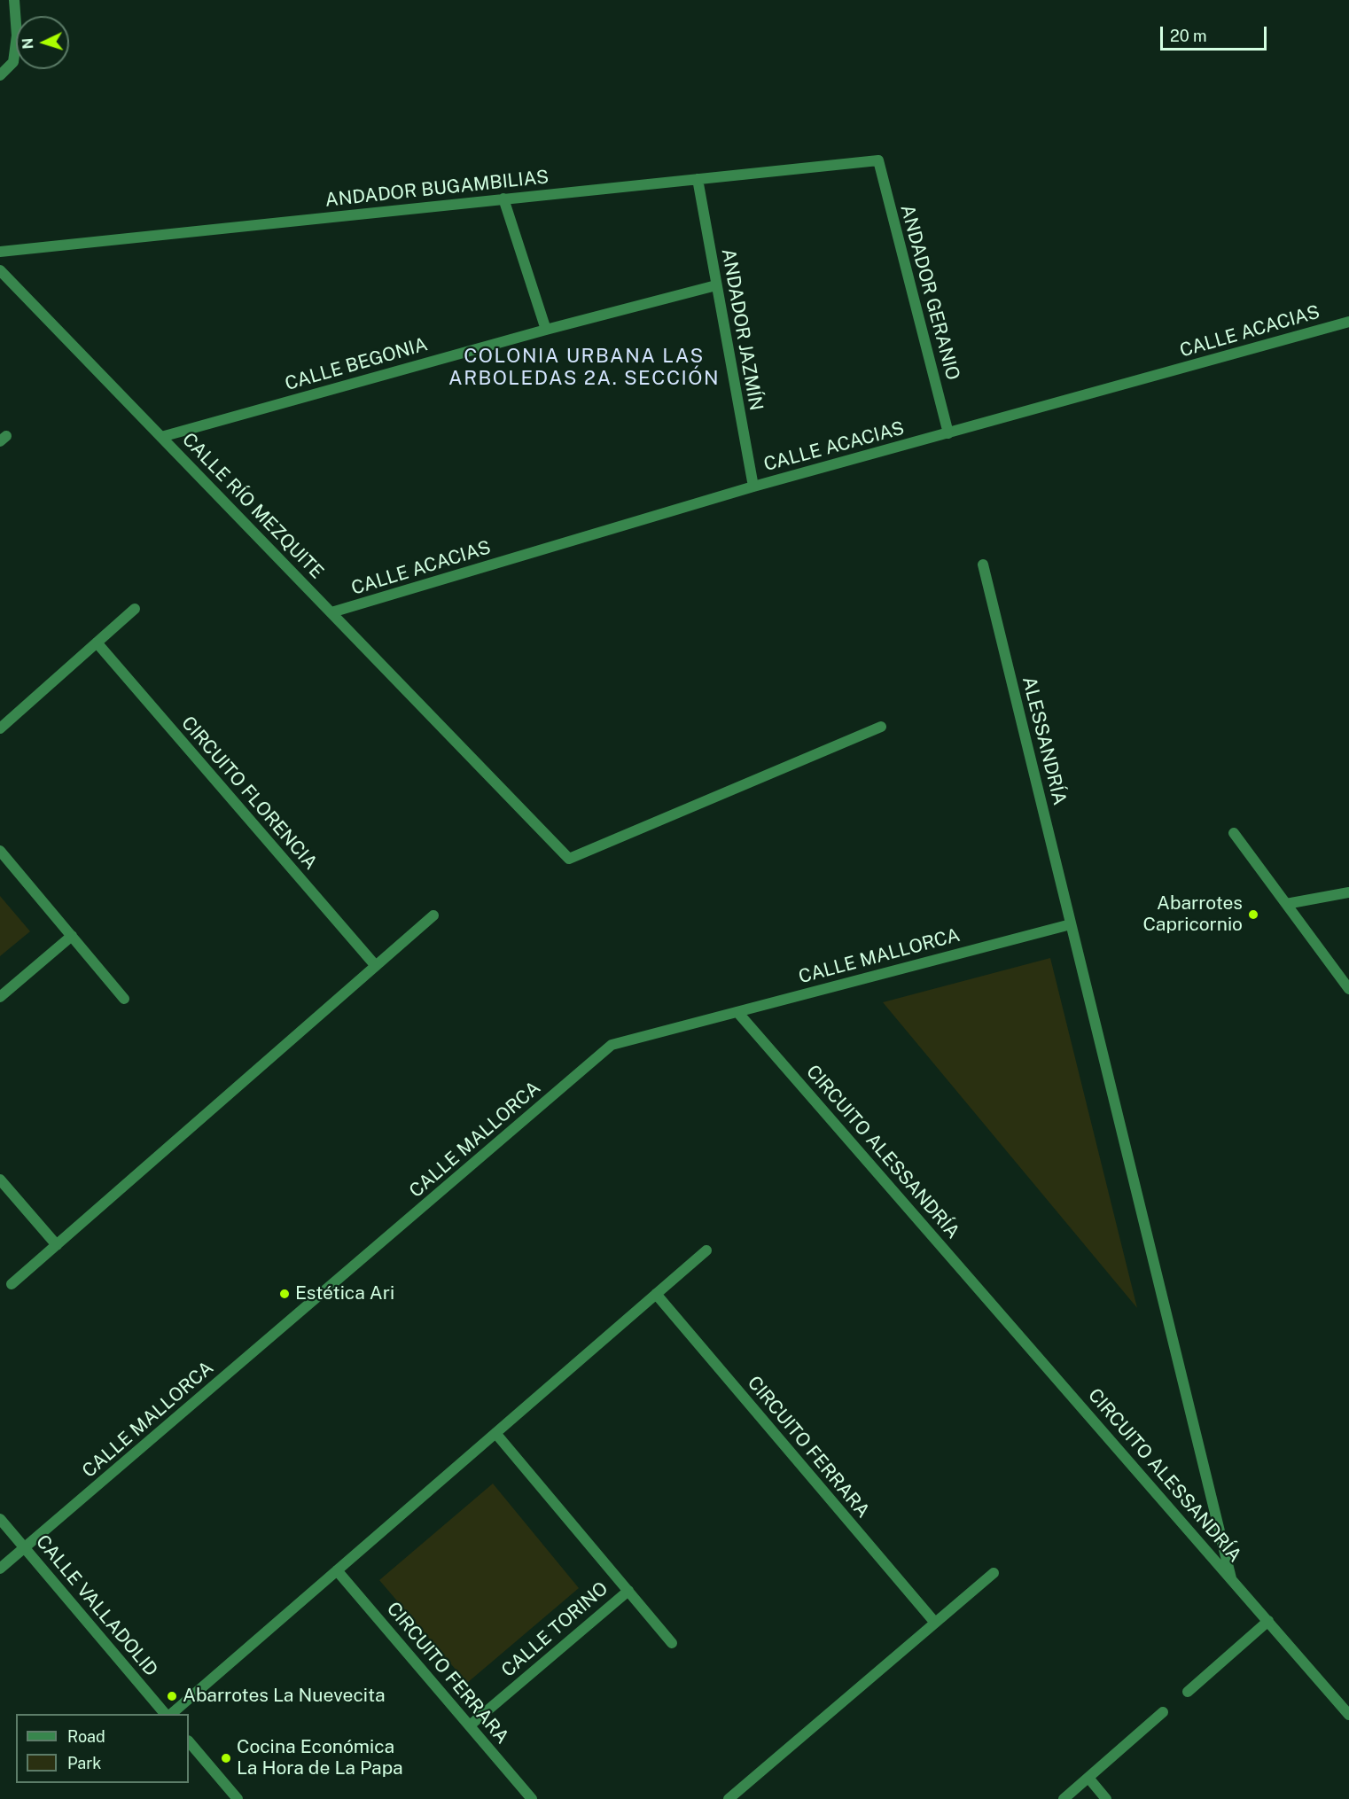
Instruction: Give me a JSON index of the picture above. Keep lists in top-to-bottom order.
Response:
{
  "streets": {
    "street": [
      "ANDADOR BUGAMBILIAS",
      "ANDADOR GERANIO",
      "ANDADOR JAZMÍN",
      "CALLE ACACIAS",
      "CALLE BEGONIA",
      "CALLE RÍO MEZQUITE",
      "ALESSANDRÍA",
      "CIRCUITO FLORENCIA",
      "CALLE MALLORCA",
      "CIRCUITO ALESSANDRÍA",
      "CIRCUITO FERRARA",
      "CALLE VALLADOLID",
      "CALLE TORINO"
    ]
  },
  "crossings": [
    ["ANDADOR BUGAMBILIAS", "ANDADOR GERANIO"],
    ["ANDADOR BUGAMBILIAS", "ANDADOR JAZMÍN"],
    ["ANDADOR GERANIO", "CALLE ACACIAS"],
    ["ANDADOR JAZMÍN", "CALLE ACACIAS"],
    ["ANDADOR JAZMÍN", "CALLE BEGONIA"],
    ["CALLE ACACIAS", "CALLE RÍO MEZQUITE"],
    ["CALLE BEGONIA", "CALLE RÍO MEZQUITE"],
    ["ALESSANDRÍA", "CALLE MALLORCA"],
    ["ALESSANDRÍA", "CIRCUITO ALESSANDRÍA"],
    ["CALLE MALLORCA", "CIRCUITO ALESSANDRÍA"],
    ["CALLE MALLORCA", "CALLE VALLADOLID"],
    ["CIRCUITO FERRARA", "CALLE TORINO"]
  ],
  "districts": ["COLONIA URBANA LAS ARBOLEDAS 2A. SECCIÓN"],
  "places": [
    "Abarrotes Capricornio",
    "Estética Ari",
    "Abarrotes La Nuevecita",
    "Cocina Económica La Hora de La Papa"
  ],
  "legend": ["Road", "Park"],
  "scale_bar": "20 m",
  "north": "left"
}
